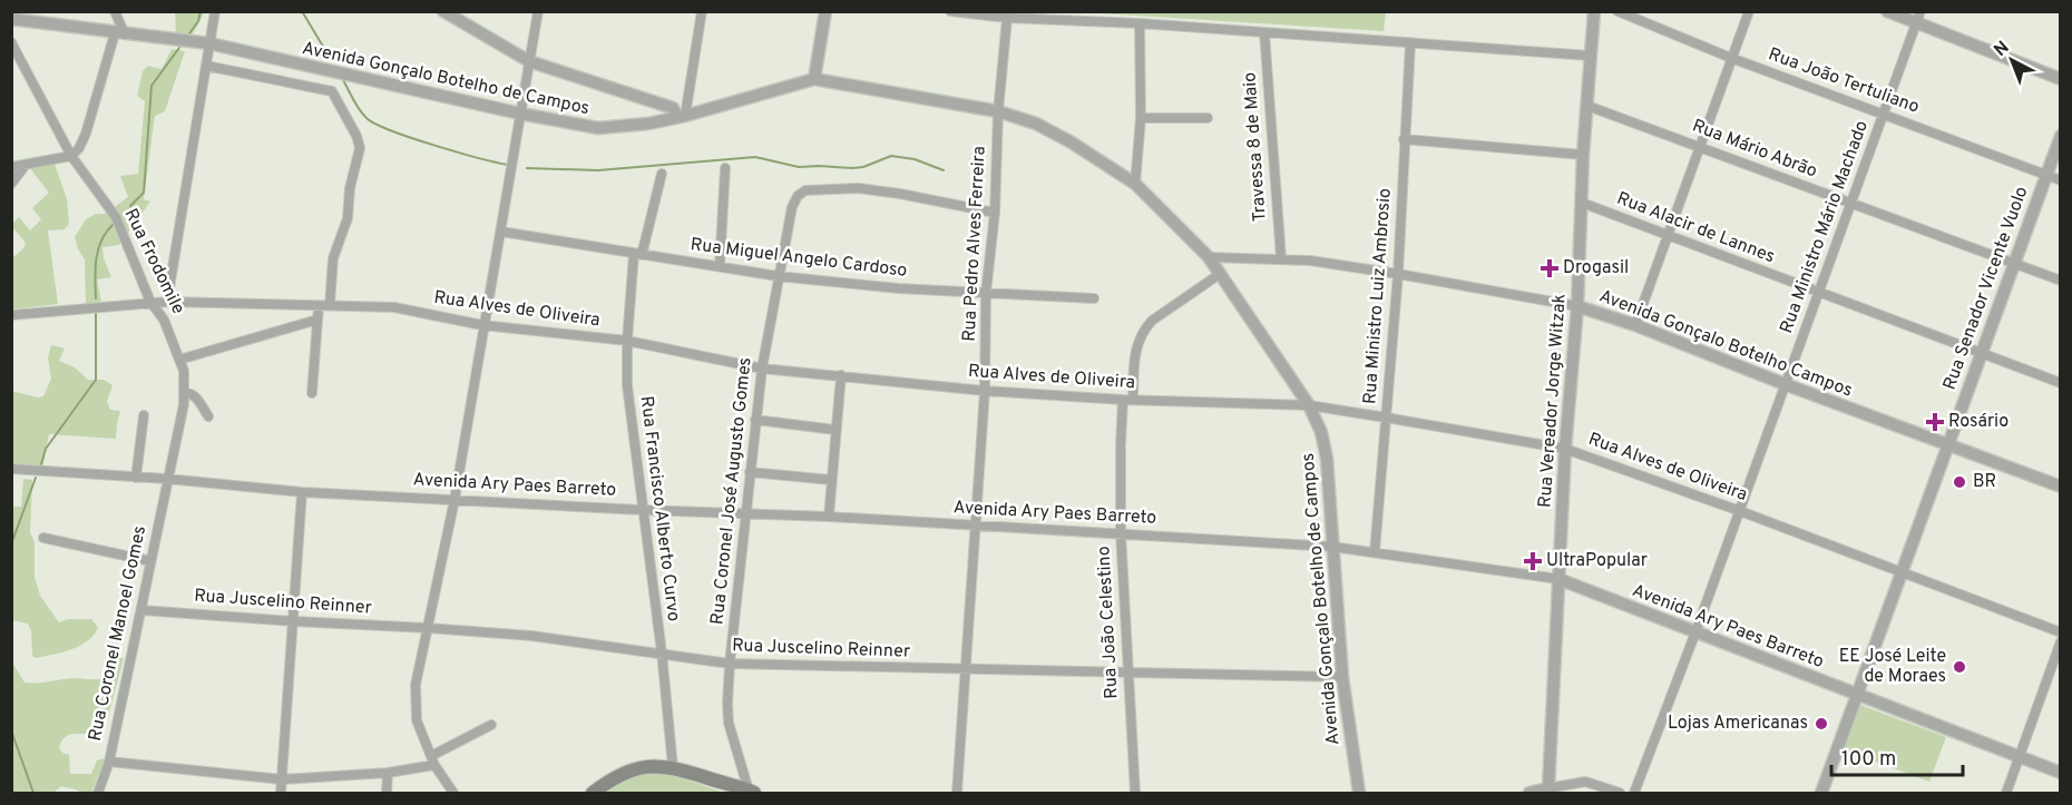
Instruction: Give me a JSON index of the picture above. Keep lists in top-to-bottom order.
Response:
{
  "streets": {
    "street": [
      "Avenida Gonçalo Botelho de Campos",
      "Rua João Tertuliano",
      "Travessa 8 de Maio",
      "Rua Mário Abrão",
      "Rua Ministro Mário Machado",
      "Rua Alacir de Lannes",
      "Rua Pedro Alves Ferreira",
      "Rua Miguel Angelo Cardoso",
      "Rua Frodomile",
      "Rua Senador Vicente Vuolo",
      "Rua Ministro Luiz Ambrosio",
      "Rua Alves de Oliveira",
      "Avenida Gonçalo Botelho Campos",
      "Rua Vereador Jorge Witzak",
      "Avenida Ary Paes Barreto",
      "Rua Coronel José Augusto Gomes",
      "Rua Francisco Alberto Curvo",
      "Rua Juscelino Reinner",
      "Rua João Celestino",
      "Rua Coronel Manoel Gomes"
    ]
  },
  "crossings": [
    ["Avenida Gonçalo Botelho de Campos", "Rua Pedro Alves Ferreira"],
    ["Avenida Gonçalo Botelho de Campos", "Rua Alves de Oliveira"],
    ["Avenida Gonçalo Botelho de Campos", "Avenida Gonçalo Botelho Campos"],
    ["Avenida Gonçalo Botelho de Campos", "Avenida Ary Paes Barreto"],
    ["Avenida Gonçalo Botelho de Campos", "Rua Juscelino Reinner"],
    ["Avenida Gonçalo Botelho de Campos", "Rua João Celestino"],
    ["Rua João Tertuliano", "Rua Ministro Mário Machado"],
    ["Rua João Tertuliano", "Rua Senador Vicente Vuolo"],
    ["Travessa 8 de Maio", "Avenida Gonçalo Botelho Campos"],
    ["Rua Mário Abrão", "Rua Ministro Mário Machado"],
    ["Rua Mário Abrão", "Rua Senador Vicente Vuolo"],
    ["Rua Mário Abrão", "Rua Vereador Jorge Witzak"],
    ["Rua Ministro Mário Machado", "Rua Alacir de Lannes"],
    ["Rua Ministro Mário Machado", "Rua Alves de Oliveira"],
    ["Rua Ministro Mário Machado", "Avenida Gonçalo Botelho Campos"],
    ["Rua Ministro Mário Machado", "Avenida Ary Paes Barreto"],
    ["Rua Alacir de Lannes", "Rua Senador Vicente Vuolo"],
    ["Rua Alacir de Lannes", "Rua Vereador Jorge Witzak"],
    ["Rua Pedro Alves Ferreira", "Rua Miguel Angelo Cardoso"],
    ["Rua Pedro Alves Ferreira", "Rua Alves de Oliveira"],
    ["Rua Pedro Alves Ferreira", "Avenida Ary Paes Barreto"],
    ["Rua Pedro Alves Ferreira", "Rua Coronel José Augusto Gomes"],
    ["Rua Pedro Alves Ferreira", "Rua Juscelino Reinner"],
    ["Rua Miguel Angelo Cardoso", "Rua Coronel José Augusto Gomes"],
    ["Rua Miguel Angelo Cardoso", "Rua Francisco Alberto Curvo"],
    ["Rua Frodomile", "Rua Alves de Oliveira"],
    ["Rua Frodomile", "Avenida Ary Paes Barreto"],
    ["Rua Frodomile", "Rua Coronel Manoel Gomes"],
    ["Rua Senador Vicente Vuolo", "Rua Alves de Oliveira"],
    ["Rua Senador Vicente Vuolo", "Avenida Gonçalo Botelho Campos"],
    ["Rua Senador Vicente Vuolo", "Avenida Ary Paes Barreto"],
    ["Rua Ministro Luiz Ambrosio", "Rua Alves de Oliveira"],
    ["Rua Ministro Luiz Ambrosio", "Avenida Gonçalo Botelho Campos"],
    ["Rua Ministro Luiz Ambrosio", "Avenida Ary Paes Barreto"],
    ["Rua Alves de Oliveira", "Rua Vereador Jorge Witzak"],
    ["Rua Alves de Oliveira", "Rua Coronel José Augusto Gomes"],
    ["Rua Alves de Oliveira", "Rua Francisco Alberto Curvo"],
    ["Rua Alves de Oliveira", "Rua João Celestino"],
    ["Avenida Gonçalo Botelho Campos", "Rua Vereador Jorge Witzak"],
    ["Rua Vereador Jorge Witzak", "Avenida Ary Paes Barreto"],
    ["Avenida Ary Paes Barreto", "Rua Coronel José Augusto Gomes"],
    ["Avenida Ary Paes Barreto", "Rua Francisco Alberto Curvo"],
    ["Avenida Ary Paes Barreto", "Rua João Celestino"],
    ["Avenida Ary Paes Barreto", "Rua Coronel Manoel Gomes"],
    ["Rua Coronel José Augusto Gomes", "Rua Juscelino Reinner"],
    ["Rua Francisco Alberto Curvo", "Rua Juscelino Reinner"],
    ["Rua Juscelino Reinner", "Rua João Celestino"],
    ["Rua Juscelino Reinner", "Rua Coronel Manoel Gomes"]
  ],
  "places": {
    "health": ["Drogasil", "Rosário", "UltraPopular"],
    "other": ["BR", "EE José Leite de Moraes", "Lojas Americanas"]
  },
  "scale_bar": "100 m",
  "north": "top left"
}
